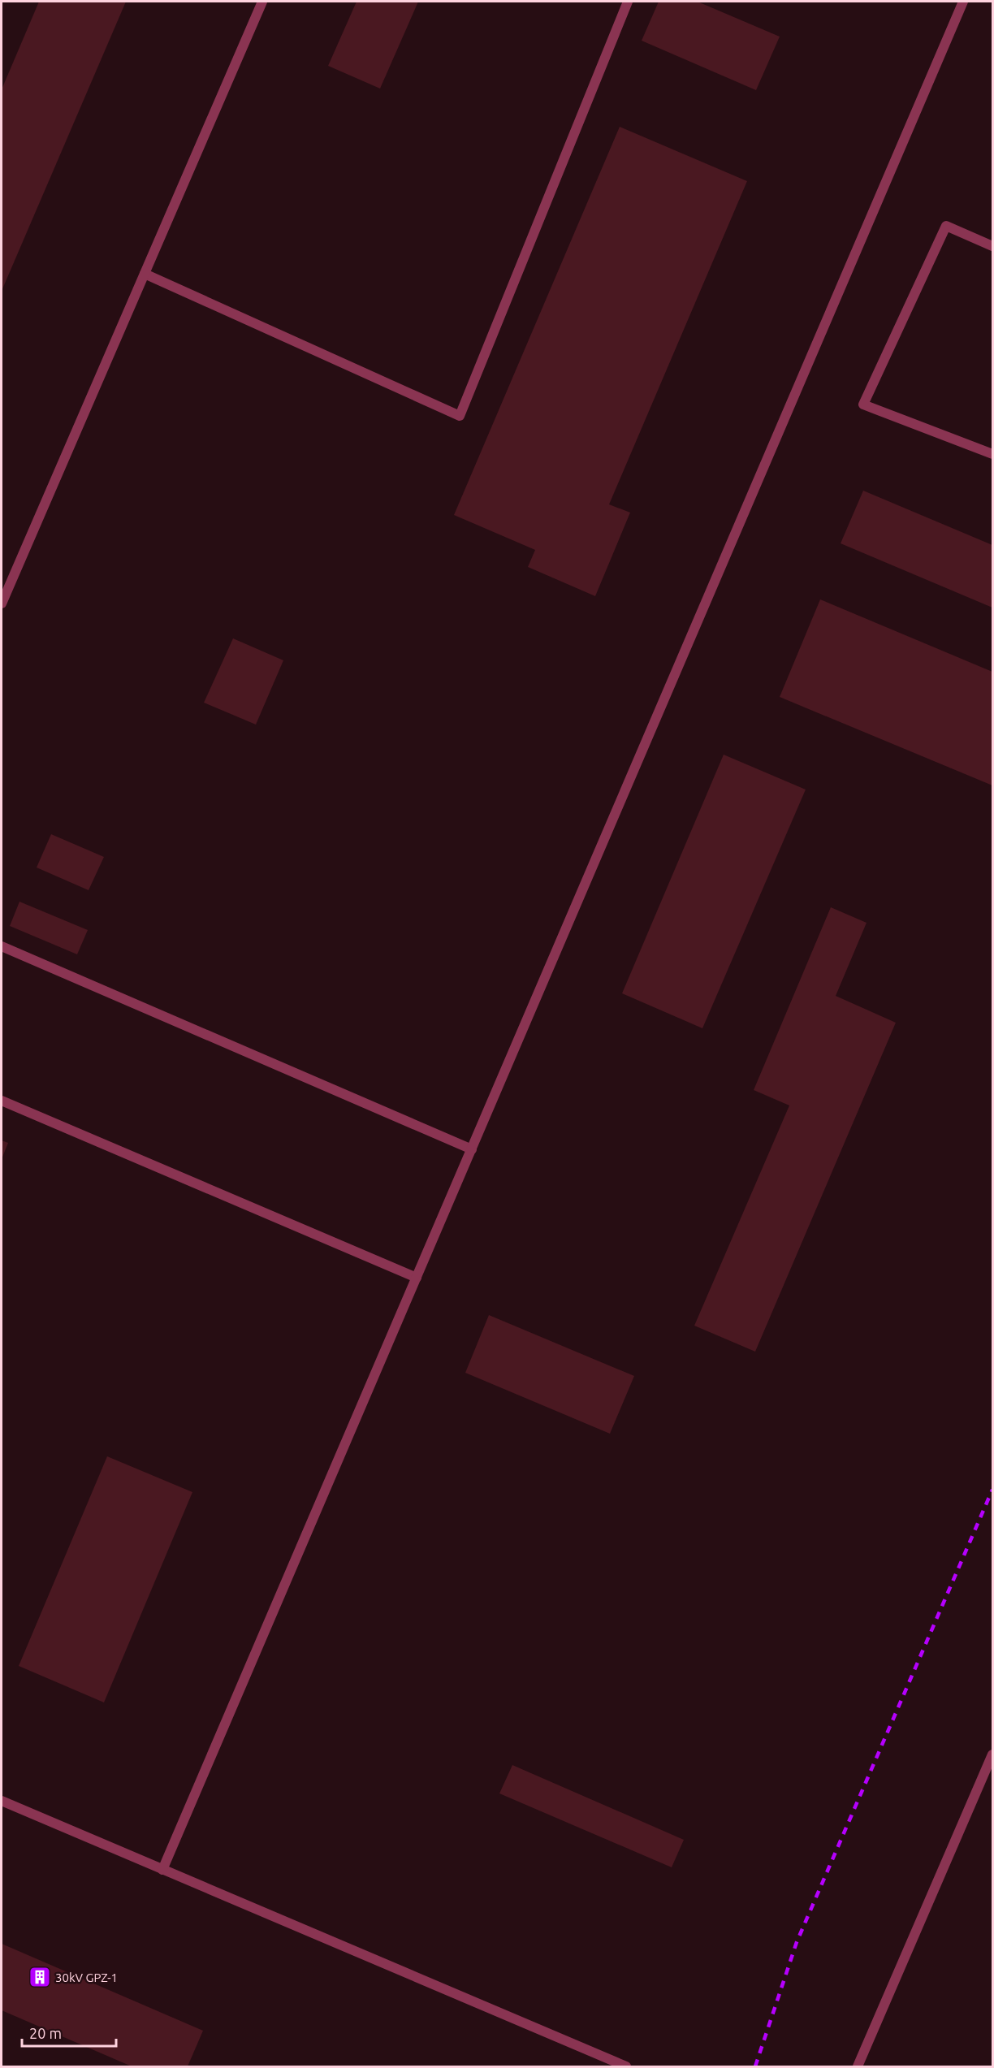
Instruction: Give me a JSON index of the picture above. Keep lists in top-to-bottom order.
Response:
{
  "places": {
    "building": ["30kV GPZ-1"]
  },
  "scale_bar": "20 m"
}
